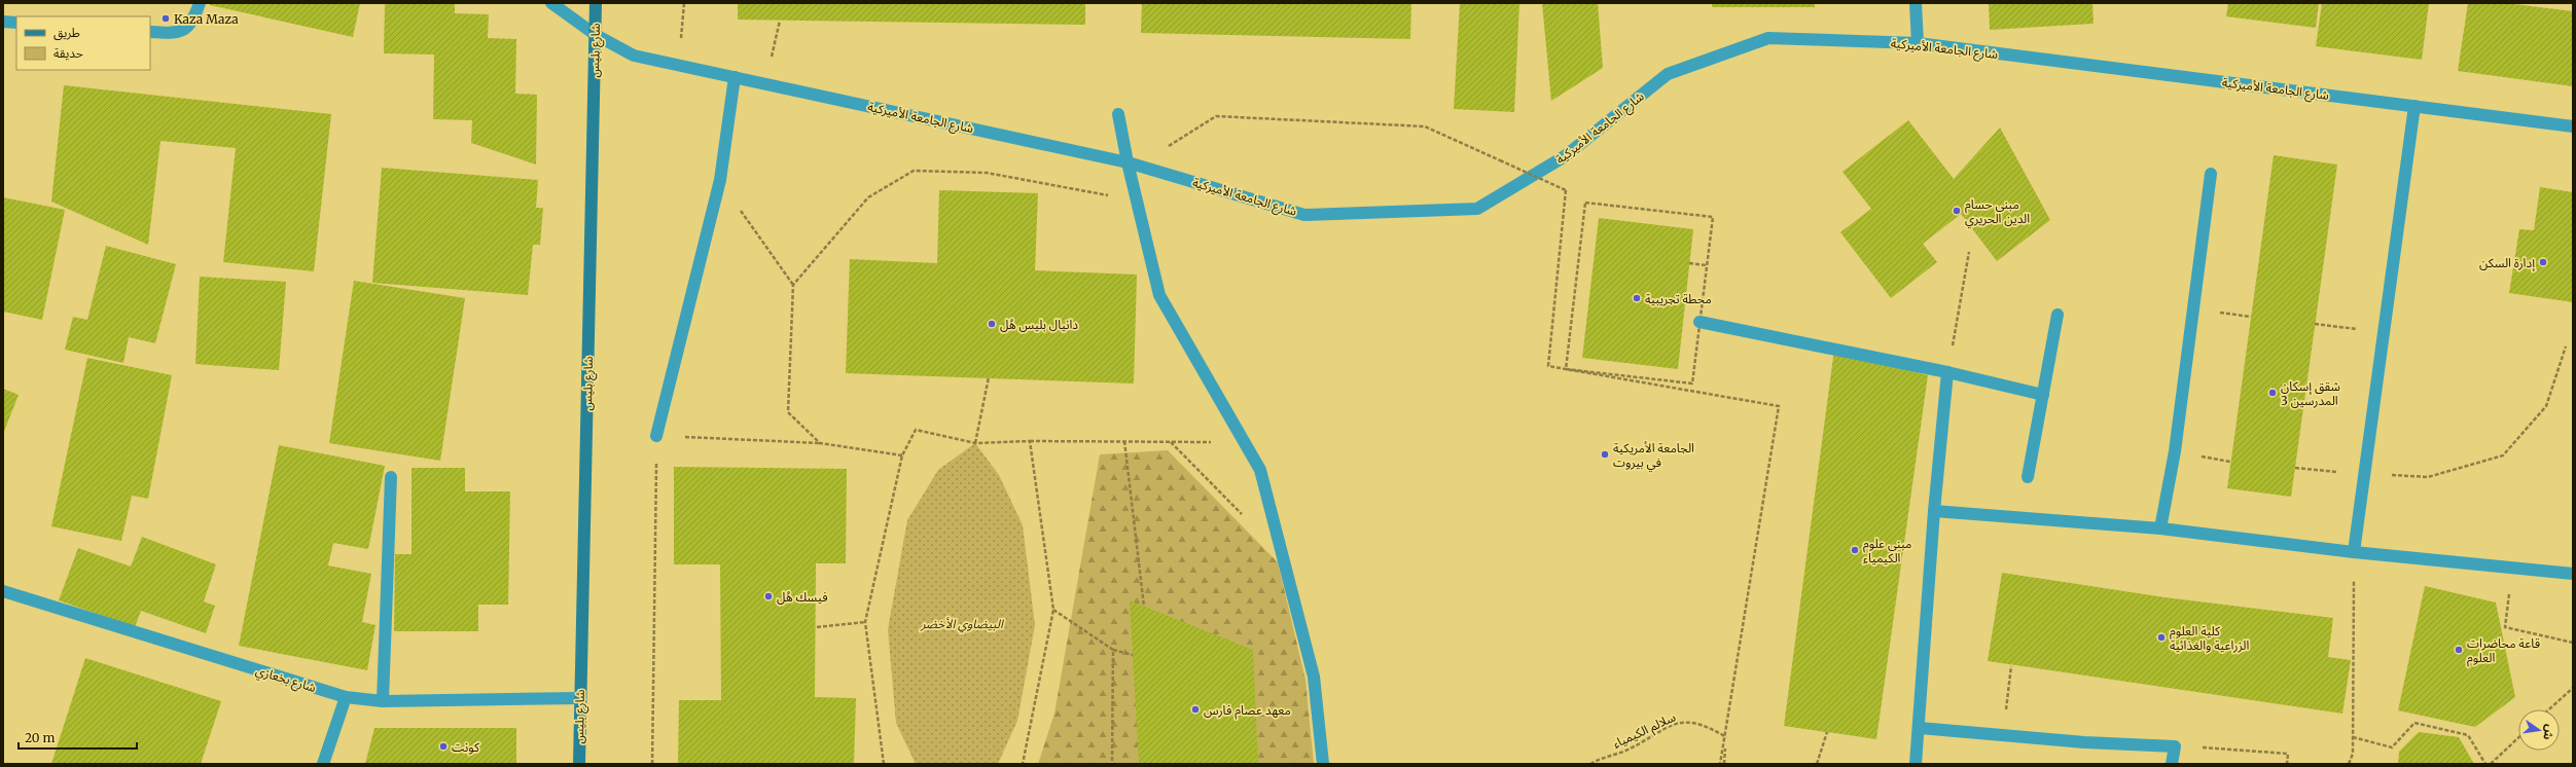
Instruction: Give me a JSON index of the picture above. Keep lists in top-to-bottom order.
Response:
{
  "streets": {
    "street": ["شارع الجامعة الأميركية", "شارع بليس", "شارع بخعازي"],
    "path": ["سلالم الكيمياء"]
  },
  "crossings": [
    ["شارع الجامعة الأميركية", "شارع بليس"],
    ["شارع بليس", "شارع بخعازي"]
  ],
  "parks": ["البيضاوي الأخضر"],
  "places": [
    "Kaza Maza",
    "مبنى حسام الدين الحريري",
    "إدارة السكن",
    "محطة تجريبية",
    "دانيال بليس هُل",
    "شقق إسكان المدرسين 3",
    "الجامعة الأمريكية في بيروت",
    "مبنى علوم الكيمياء",
    "فيسك هُل",
    "كلية العلوم الزراعية والغذائية",
    "قاعة محاضرات العلوم",
    "معهد عصام فارس",
    "كونت"
  ],
  "legend": ["طريق", "حديقة"],
  "scale_bar": "20 m",
  "north": "right"
}
